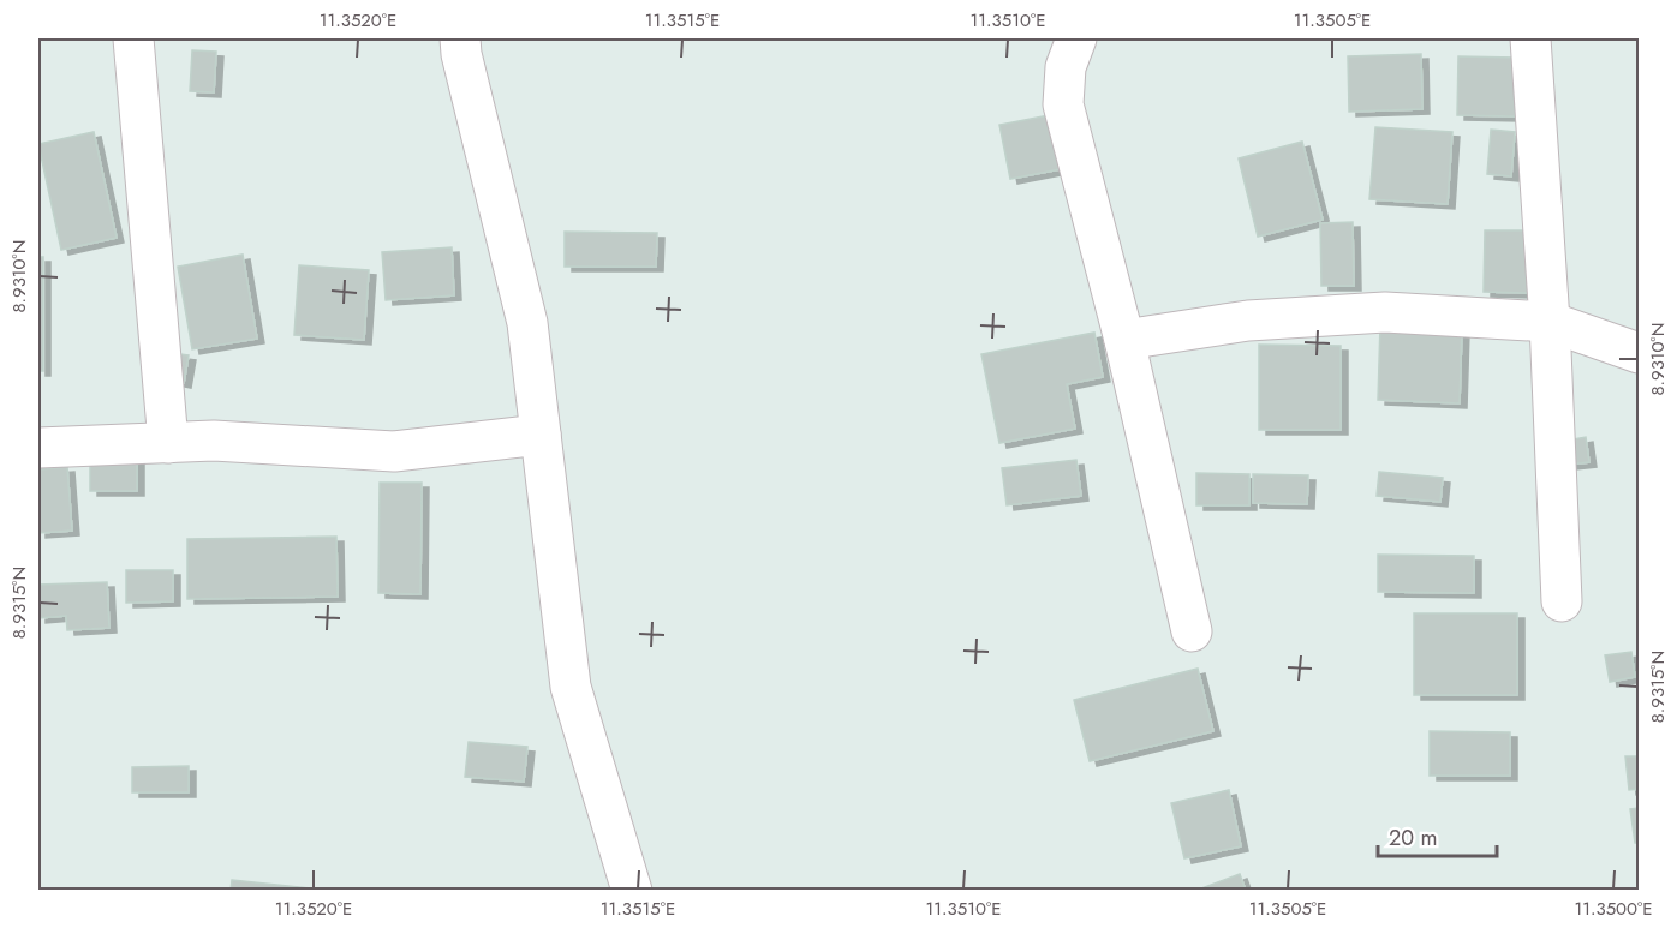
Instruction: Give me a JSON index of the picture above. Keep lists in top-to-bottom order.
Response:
{
  "scale_bar": "20 m",
  "coordinates": [
    "11.3520°E",
    "11.3515°E",
    "11.3510°E",
    "11.3505°E",
    "8.9310°N",
    "8.9315°N",
    "11.3500°E"
  ]
}
